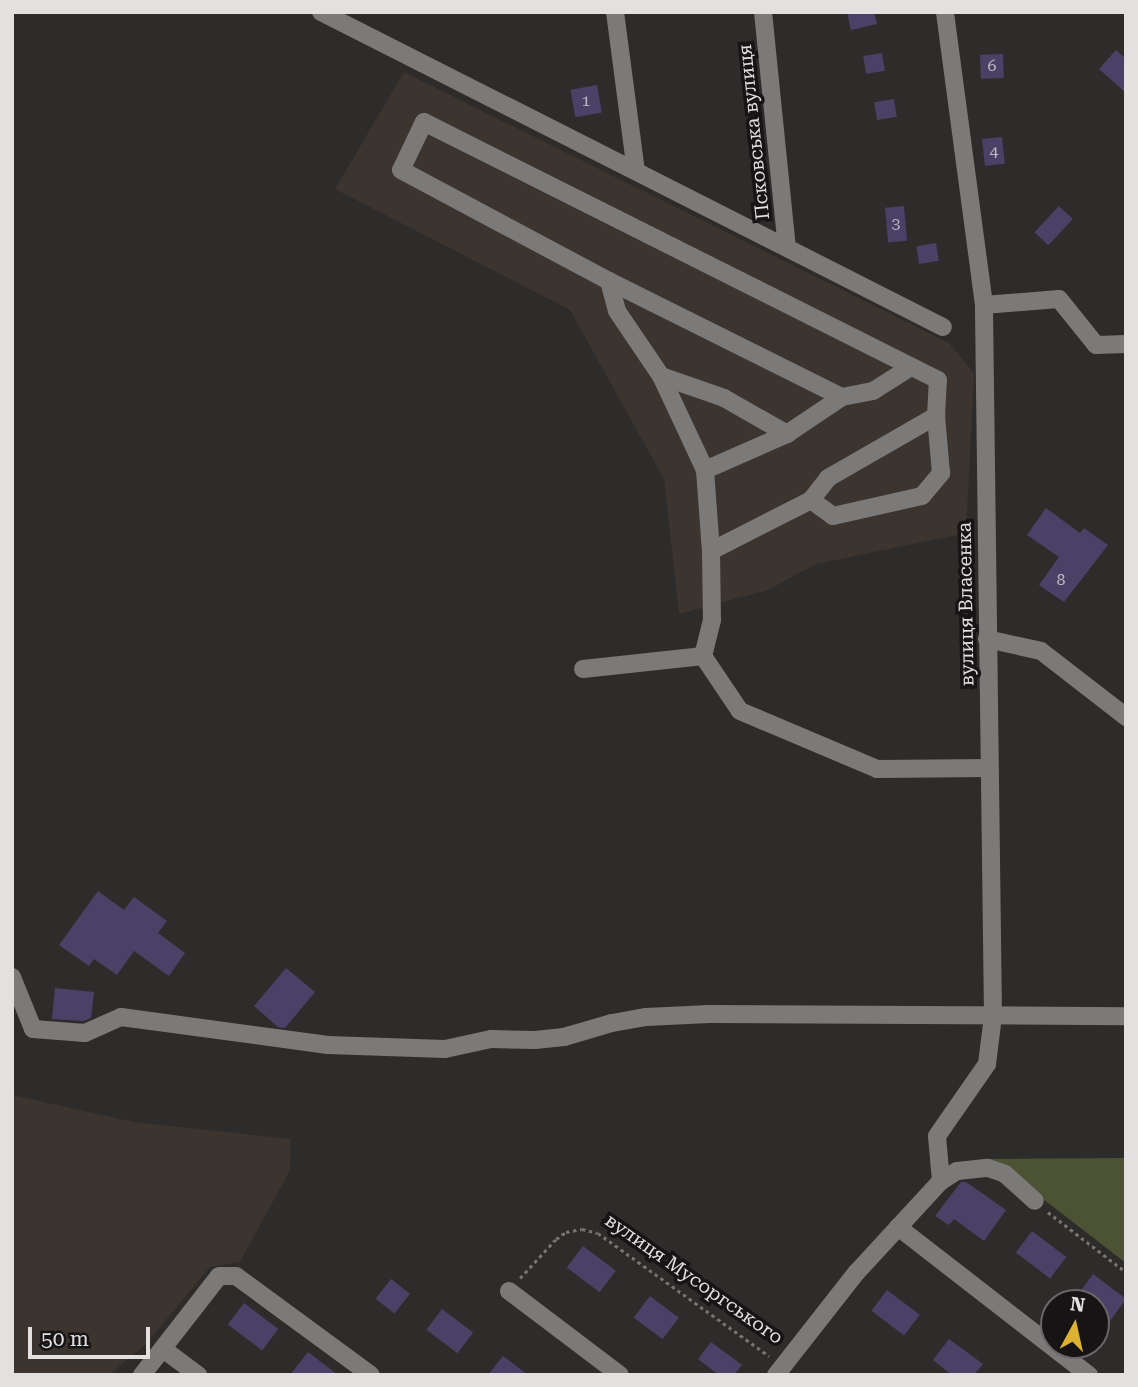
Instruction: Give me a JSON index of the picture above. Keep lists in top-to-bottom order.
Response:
{
  "streets": {
    "street": ["Псковська вулиця", "вулиця Власенка"],
    "path": ["вулиця Мусоргського"]
  },
  "house_numbers": [
    "6",
    "1",
    "4",
    "3",
    "8"
  ],
  "scale_bar": "50 m",
  "north": "top"
}
